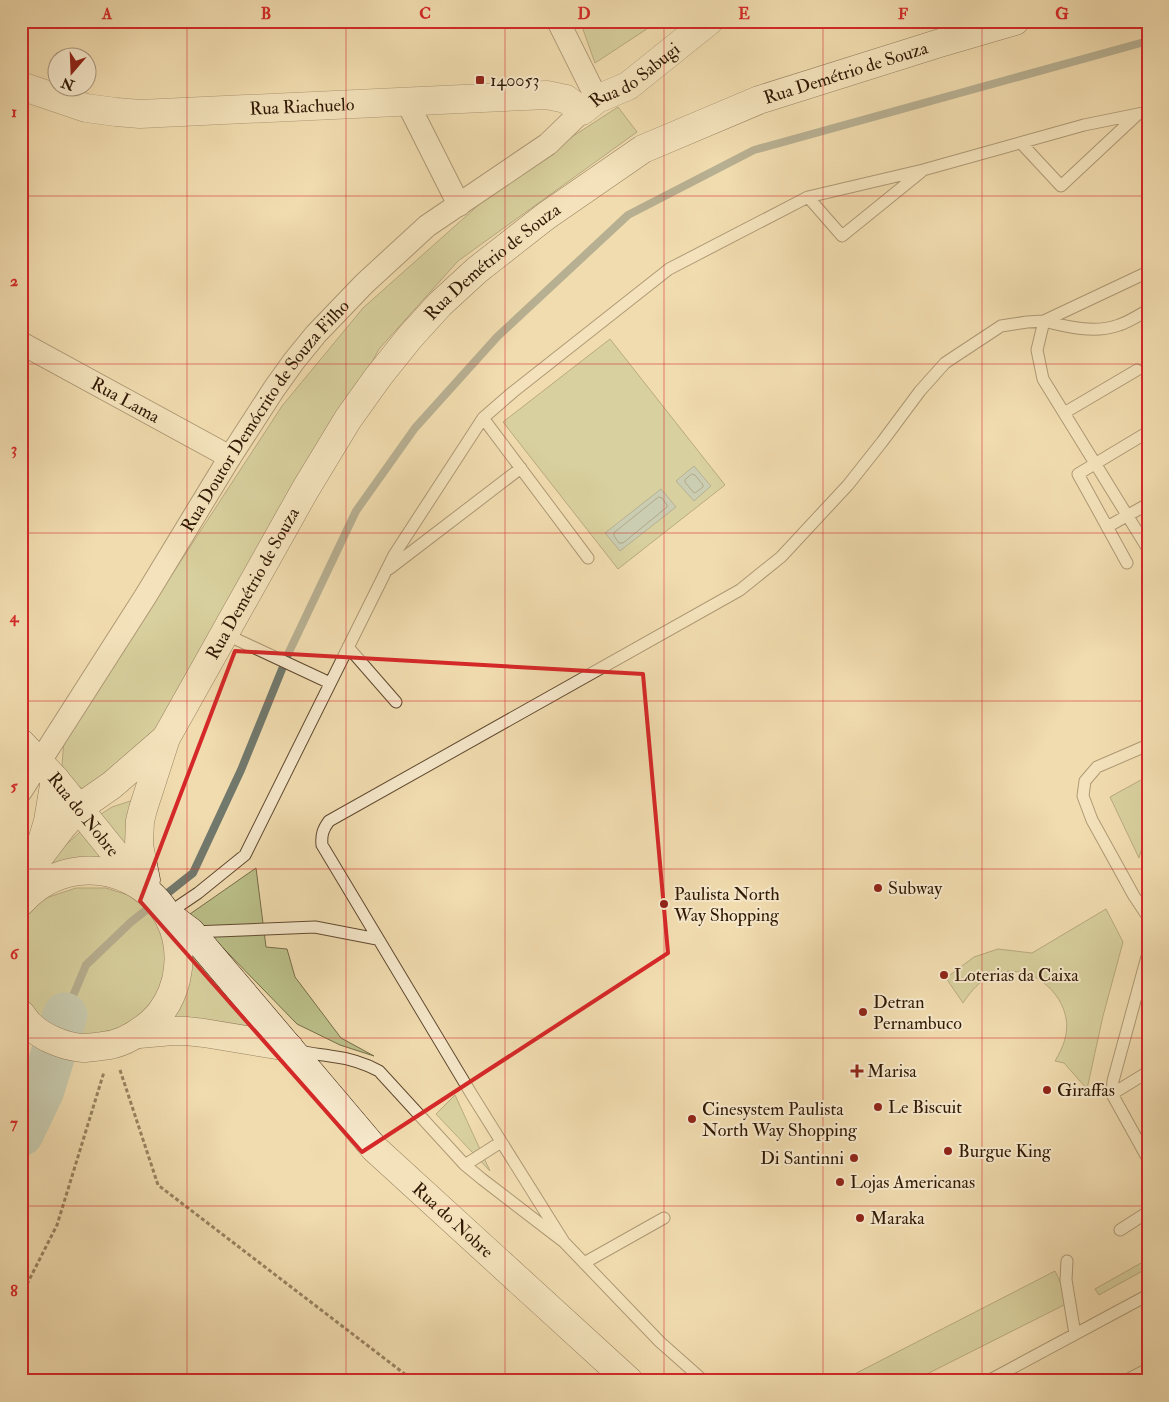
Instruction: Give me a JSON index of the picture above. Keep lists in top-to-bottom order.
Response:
{
  "streets": {
    "main road": [
      "Rua Demétrio de Souza",
      "Rua do Sabugi",
      "Rua Riachuelo",
      "Rua do Nobre"
    ],
    "street": ["Rua Lama", "Rua Doutor Demócrito de Souza Filho"]
  },
  "crossings": [
    ["Rua Demétrio de Souza", "Rua do Nobre"],
    ["Rua do Sabugi", "Rua Riachuelo"],
    ["Rua do Sabugi", "Rua Doutor Demócrito de Souza Filho"],
    ["Rua Riachuelo", "Rua Doutor Demócrito de Souza Filho"],
    ["Rua Lama", "Rua Doutor Demócrito de Souza Filho"],
    ["Rua Doutor Demócrito de Souza Filho", "Rua do Nobre"]
  ],
  "places": {
    "transit": ["140053"],
    "other": [
      "Subway",
      "Paulista North Way Shopping",
      "Loterias da Caixa",
      "Detran Pernambuco",
      "Giraffas",
      "Le Biscuit",
      "Cinesystem Paulista North Way Shopping",
      "Burgue King",
      "Di Santinni",
      "Lojas Americanas",
      "Maraka"
    ],
    "health": ["Marisa"]
  },
  "north": "bottom",
  "grid": {
    "columns": [
      "A",
      "B",
      "C",
      "D",
      "E",
      "F",
      "G"
    ],
    "rows": [
      "1",
      "2",
      "3",
      "4",
      "5",
      "6",
      "7",
      "8"
    ]
  }
}
